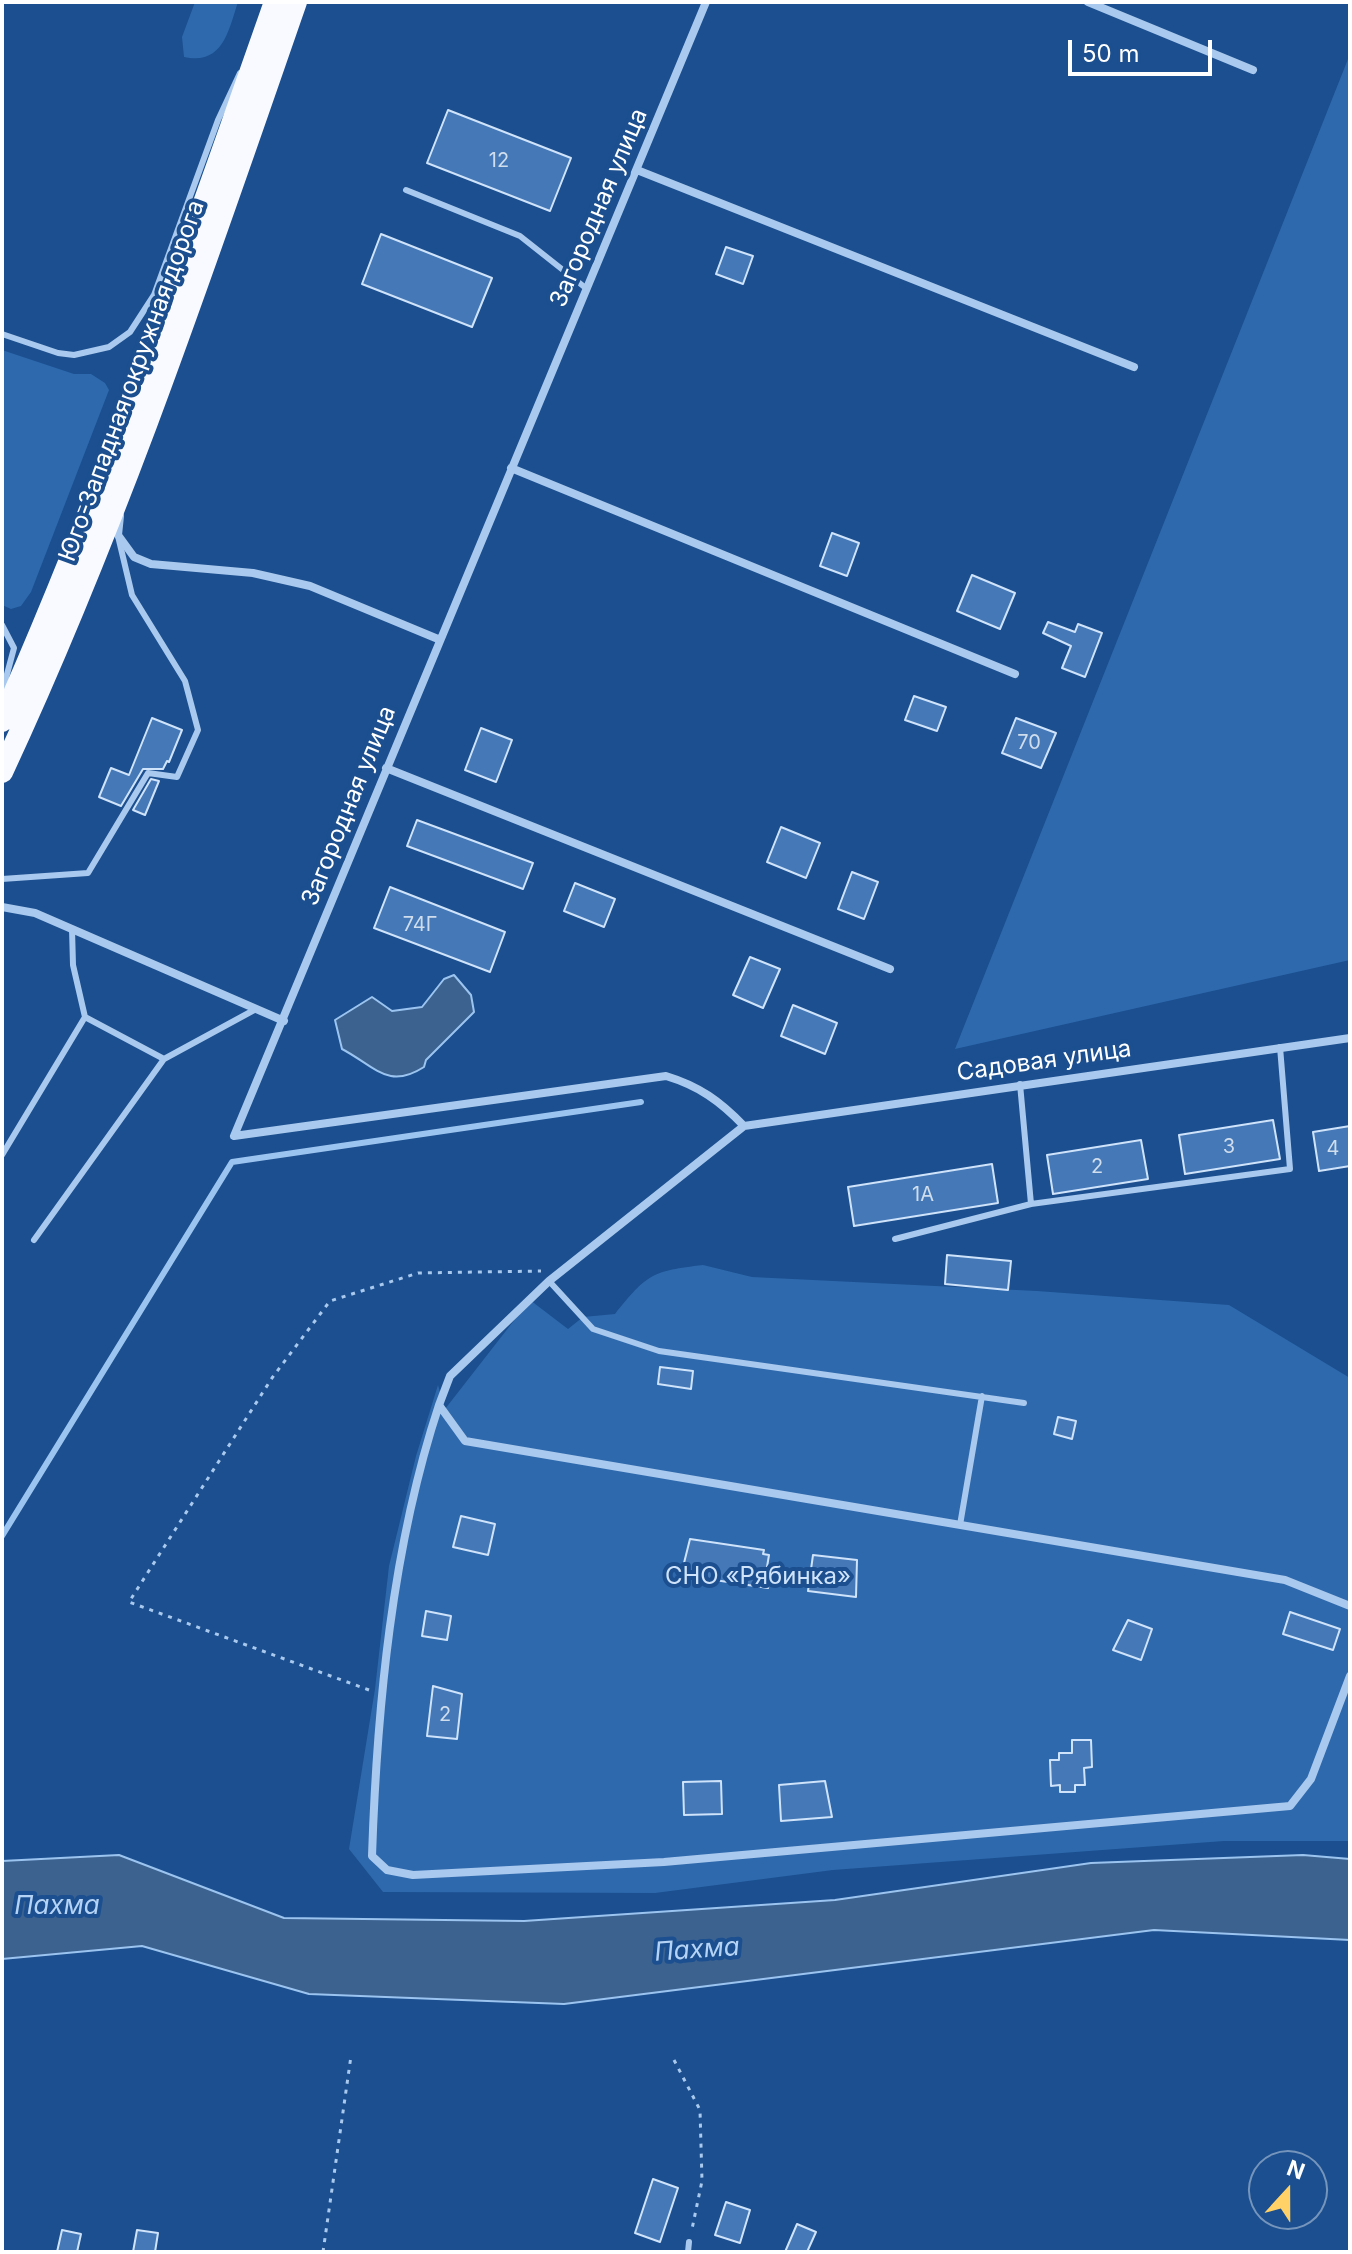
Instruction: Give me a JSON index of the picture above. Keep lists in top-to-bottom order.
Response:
{
  "streets": {
    "highway": ["Юго-Западная окружная дорога"],
    "street": ["Загородная улица", "Садовая улица"]
  },
  "crossings": [
    ["Загородная улица", "Садовая улица"]
  ],
  "water": ["Пахма"],
  "parks": ["СНО «Рябинка»"],
  "house_numbers": [
    "12",
    "70",
    "74Г",
    "3",
    "4",
    "2",
    "1А",
    "2"
  ],
  "scale_bar": "50 m",
  "north": "top"
}
